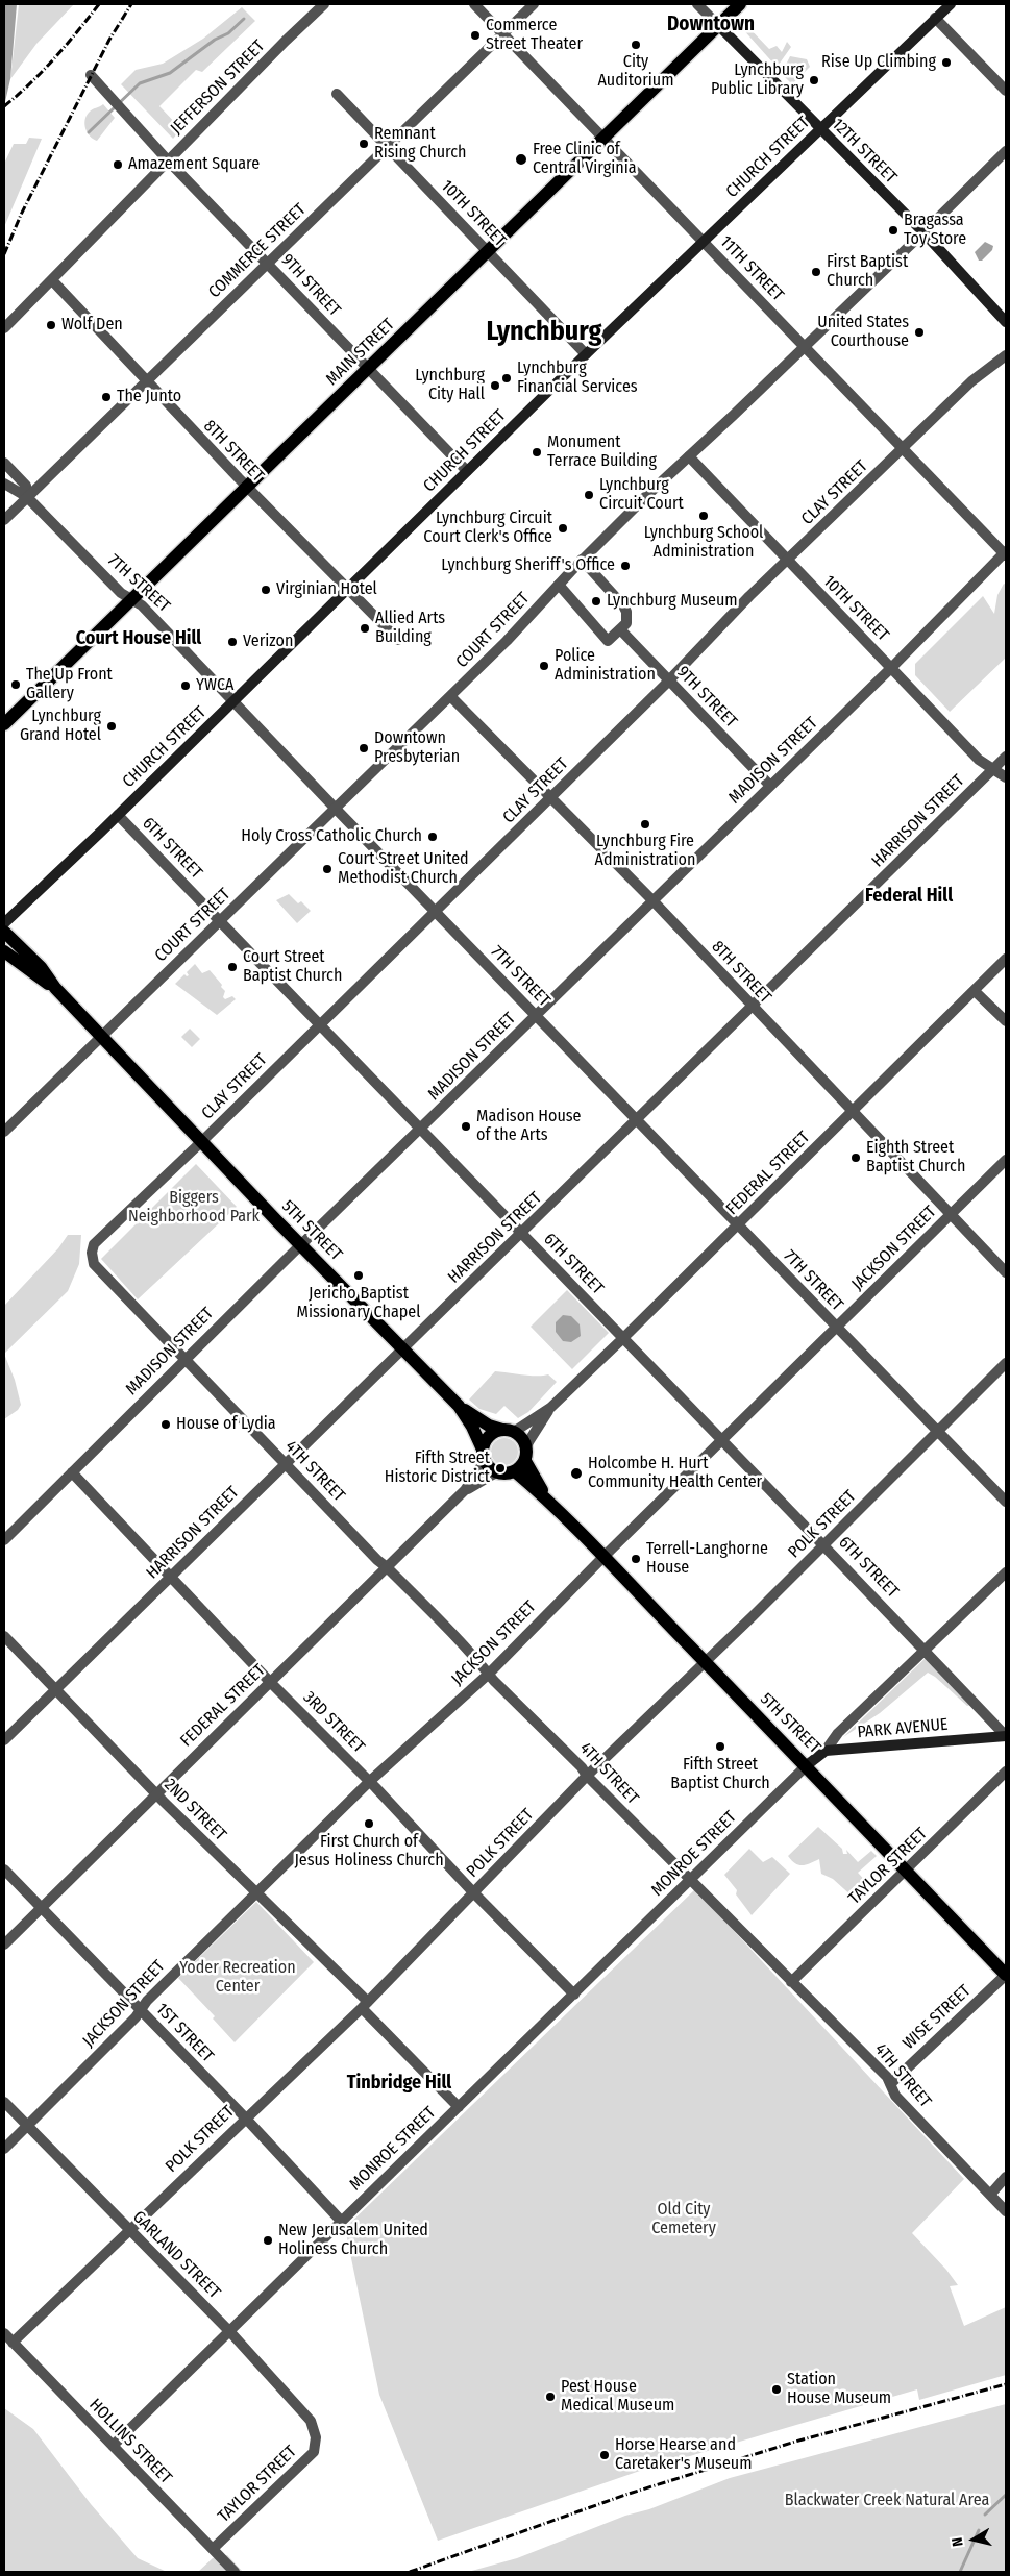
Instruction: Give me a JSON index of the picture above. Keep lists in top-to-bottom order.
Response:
{
  "streets": {
    "main road": [
      "12TH STREET",
      "CHURCH STREET",
      "MAIN STREET",
      "5TH STREET",
      "PARK AVENUE"
    ],
    "street": [
      "JEFFERSON STREET",
      "10TH STREET",
      "COMMERCE STREET",
      "11TH STREET",
      "9TH STREET",
      "8TH STREET",
      "CLAY STREET",
      "7TH STREET",
      "COURT STREET",
      "MADISON STREET",
      "HARRISON STREET",
      "6TH STREET",
      "FEDERAL STREET",
      "JACKSON STREET",
      "4TH STREET",
      "POLK STREET",
      "3RD STREET",
      "2ND STREET",
      "MONROE STREET",
      "TAYLOR STREET",
      "WISE STREET",
      "1ST STREET",
      "GARLAND STREET",
      "HOLLINS STREET"
    ]
  },
  "crossings": [
    ["JEFFERSON STREET", "9TH STREET"],
    ["JEFFERSON STREET", "8TH STREET"],
    ["12TH STREET", "CHURCH STREET"],
    ["12TH STREET", "MAIN STREET"],
    ["12TH STREET", "COURT STREET"],
    ["CHURCH STREET", "10TH STREET"],
    ["CHURCH STREET", "11TH STREET"],
    ["CHURCH STREET", "9TH STREET"],
    ["CHURCH STREET", "8TH STREET"],
    ["CHURCH STREET", "7TH STREET"],
    ["CHURCH STREET", "6TH STREET"],
    ["10TH STREET", "COMMERCE STREET"],
    ["10TH STREET", "MAIN STREET"],
    ["10TH STREET", "CLAY STREET"],
    ["10TH STREET", "COURT STREET"],
    ["10TH STREET", "MADISON STREET"],
    ["10TH STREET", "HARRISON STREET"],
    ["COMMERCE STREET", "11TH STREET"],
    ["COMMERCE STREET", "9TH STREET"],
    ["COMMERCE STREET", "8TH STREET"],
    ["COMMERCE STREET", "7TH STREET"],
    ["11TH STREET", "MAIN STREET"],
    ["11TH STREET", "CLAY STREET"],
    ["11TH STREET", "COURT STREET"],
    ["11TH STREET", "MADISON STREET"],
    ["9TH STREET", "MAIN STREET"],
    ["9TH STREET", "CLAY STREET"],
    ["9TH STREET", "MADISON STREET"],
    ["MAIN STREET", "8TH STREET"],
    ["MAIN STREET", "7TH STREET"],
    ["8TH STREET", "CLAY STREET"],
    ["8TH STREET", "COURT STREET"],
    ["8TH STREET", "MADISON STREET"],
    ["8TH STREET", "HARRISON STREET"],
    ["8TH STREET", "FEDERAL STREET"],
    ["8TH STREET", "JACKSON STREET"],
    ["CLAY STREET", "7TH STREET"],
    ["CLAY STREET", "6TH STREET"],
    ["CLAY STREET", "5TH STREET"],
    ["CLAY STREET", "4TH STREET"],
    ["7TH STREET", "COURT STREET"],
    ["7TH STREET", "MADISON STREET"],
    ["7TH STREET", "HARRISON STREET"],
    ["7TH STREET", "FEDERAL STREET"],
    ["7TH STREET", "JACKSON STREET"],
    ["7TH STREET", "POLK STREET"],
    ["COURT STREET", "6TH STREET"],
    ["COURT STREET", "5TH STREET"],
    ["MADISON STREET", "6TH STREET"],
    ["MADISON STREET", "5TH STREET"],
    ["MADISON STREET", "4TH STREET"],
    ["MADISON STREET", "3RD STREET"],
    ["HARRISON STREET", "6TH STREET"],
    ["HARRISON STREET", "5TH STREET"],
    ["HARRISON STREET", "4TH STREET"],
    ["HARRISON STREET", "3RD STREET"],
    ["HARRISON STREET", "2ND STREET"],
    ["6TH STREET", "FEDERAL STREET"],
    ["6TH STREET", "JACKSON STREET"],
    ["6TH STREET", "POLK STREET"],
    ["6TH STREET", "PARK AVENUE"],
    ["FEDERAL STREET", "5TH STREET"],
    ["FEDERAL STREET", "4TH STREET"],
    ["FEDERAL STREET", "3RD STREET"],
    ["FEDERAL STREET", "2ND STREET"],
    ["FEDERAL STREET", "1ST STREET"],
    ["5TH STREET", "JACKSON STREET"],
    ["5TH STREET", "POLK STREET"],
    ["5TH STREET", "MONROE STREET"],
    ["5TH STREET", "TAYLOR STREET"],
    ["5TH STREET", "WISE STREET"],
    ["JACKSON STREET", "4TH STREET"],
    ["JACKSON STREET", "3RD STREET"],
    ["JACKSON STREET", "2ND STREET"],
    ["JACKSON STREET", "1ST STREET"],
    ["JACKSON STREET", "GARLAND STREET"],
    ["4TH STREET", "POLK STREET"],
    ["4TH STREET", "MONROE STREET"],
    ["4TH STREET", "TAYLOR STREET"],
    ["4TH STREET", "WISE STREET"],
    ["POLK STREET", "3RD STREET"],
    ["POLK STREET", "2ND STREET"],
    ["POLK STREET", "1ST STREET"],
    ["POLK STREET", "GARLAND STREET"],
    ["POLK STREET", "HOLLINS STREET"],
    ["3RD STREET", "MONROE STREET"],
    ["2ND STREET", "MONROE STREET"],
    ["MONROE STREET", "1ST STREET"],
    ["MONROE STREET", "GARLAND STREET"],
    ["MONROE STREET", "HOLLINS STREET"],
    ["TAYLOR STREET", "GARLAND STREET"],
    ["TAYLOR STREET", "HOLLINS STREET"]
  ],
  "districts": [
    "Downtown",
    "Lynchburg",
    "Court House Hill",
    "Federal Hill",
    "Tinbridge Hill"
  ],
  "parks": [
    "Biggers Neighborhood Park",
    "Yoder Recreation Center",
    "Old City Cemetery",
    "Blackwater Creek Natural Area"
  ],
  "places": [
    "Commerce Street Theater",
    "City Auditorium",
    "Rise Up Climbing",
    "Lynchburg Public Library",
    "Remnant Rising Church",
    "Free Clinic of Central Virginia",
    "Amazement Square",
    "Bragassa Toy Store",
    "First Baptist Church",
    "Wolf Den",
    "United States Courthouse",
    "Lynchburg Financial Services",
    "Lynchburg City Hall",
    "The Junto",
    "Monument Terrace Building",
    "Lynchburg Circuit Court",
    "Lynchburg School Administration",
    "Lynchburg Circuit Court Clerk's Office",
    "Lynchburg Sheriff's Office",
    "Virginian Hotel",
    "Lynchburg Museum",
    "Allied Arts Building",
    "Verizon",
    "Police Administration",
    "The Up Front Gallery",
    "YWCA",
    "Lynchburg Grand Hotel",
    "Downtown Presbyterian",
    "Lynchburg Fire Administration",
    "Holy Cross Catholic Church",
    "Court Street United Methodist Church",
    "Court Street Baptist Church",
    "Madison House of the Arts",
    "Eighth Street Baptist Church",
    "Jericho Baptist Missionary Chapel",
    "House of Lydia",
    "Fifth Street Historic District",
    "Holcombe H. Hurt Community Health Center",
    "Terrell-Langhorne House",
    "Fifth Street Baptist Church",
    "First Church of Jesus Holiness Church",
    "New Jerusalem United Holiness Church",
    "Station House Museum",
    "Pest House Medical Museum",
    "Horse Hearse and Caretaker's Museum"
  ],
  "north": "left"
}
